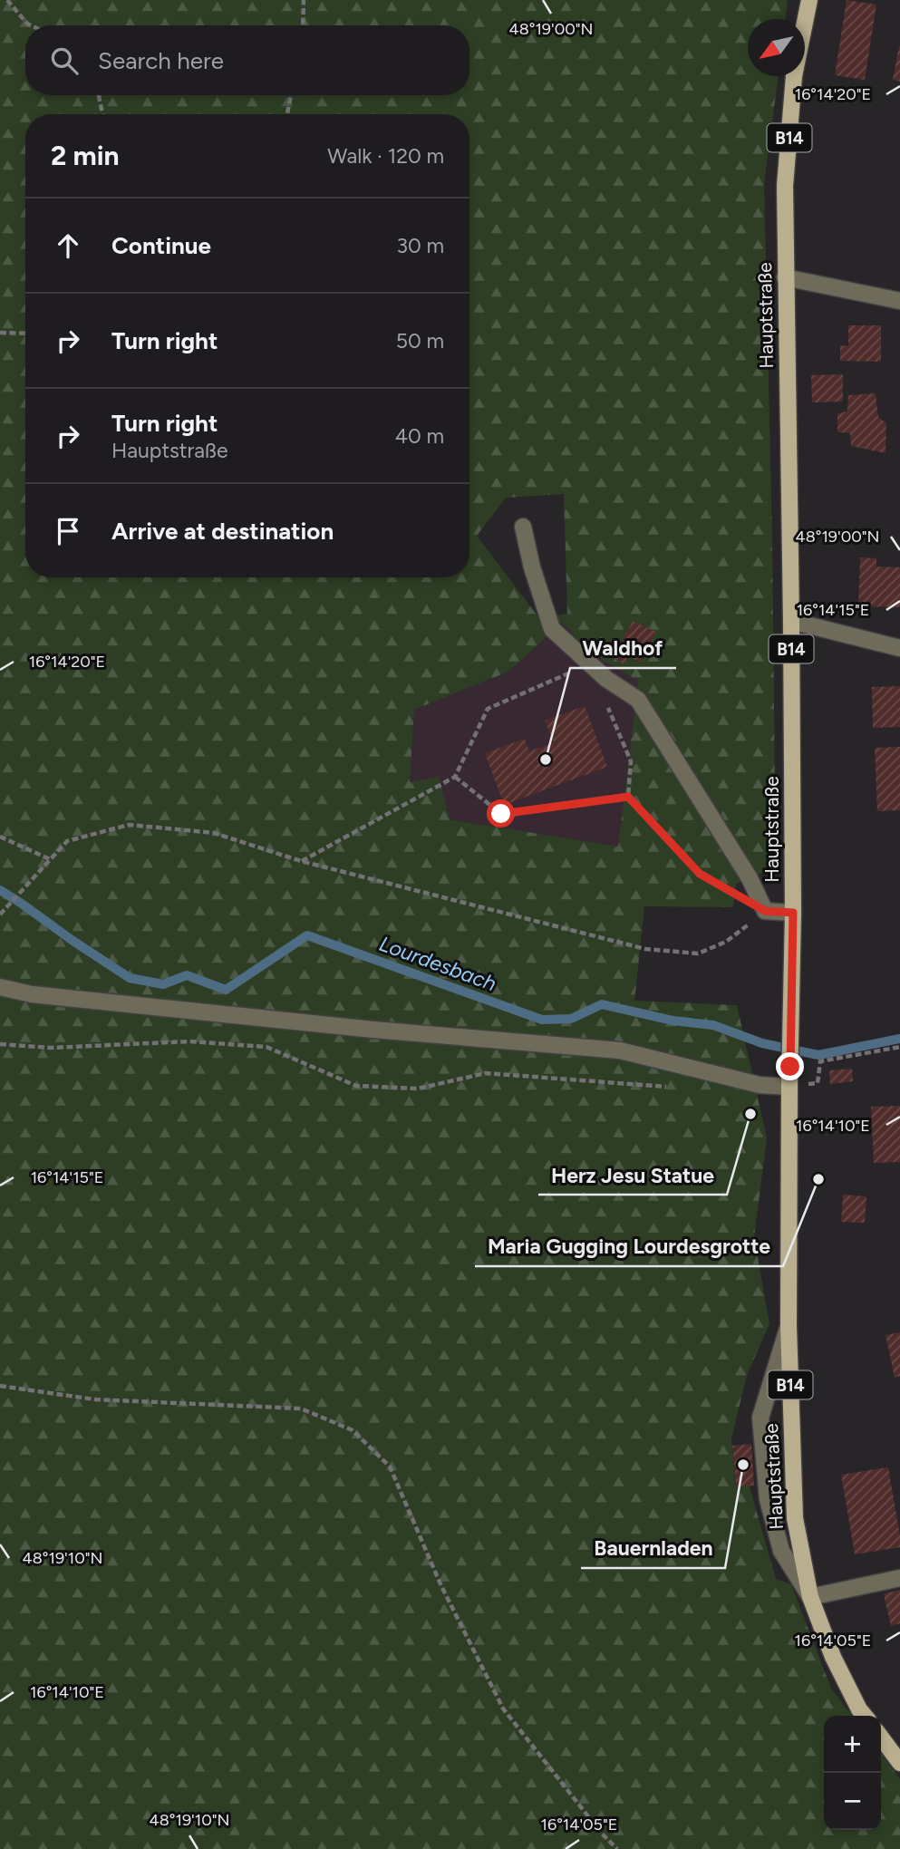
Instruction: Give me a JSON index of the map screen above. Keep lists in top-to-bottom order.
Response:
{
  "streets": {
    "main road": ["B14", "Hauptstraße"]
  },
  "water": ["Lourdesbach"],
  "places": [
    "Waldhof",
    "Herz Jesu Statue",
    "Maria Gugging Lourdesgrotte",
    "Bauernladen"
  ],
  "north": "bottom left",
  "page": {
    "search": "Search here",
    "heading": ["2 min", "Walk · 120 m"],
    "list": [
      ["Continue", "30 m"],
      ["Turn right", "50 m"],
      ["Turn right", "Hauptstraße", "40 m"],
      "Arrive at destination"
    ],
    "map_buttons": ["+", "−"]
  },
  "coordinates": [
    "48°19'00\"N",
    "16°14'20\"E",
    "16°14'15\"E",
    "16°14'10\"E",
    "48°19'10\"N",
    "16°14'05\"E"
  ]
}
